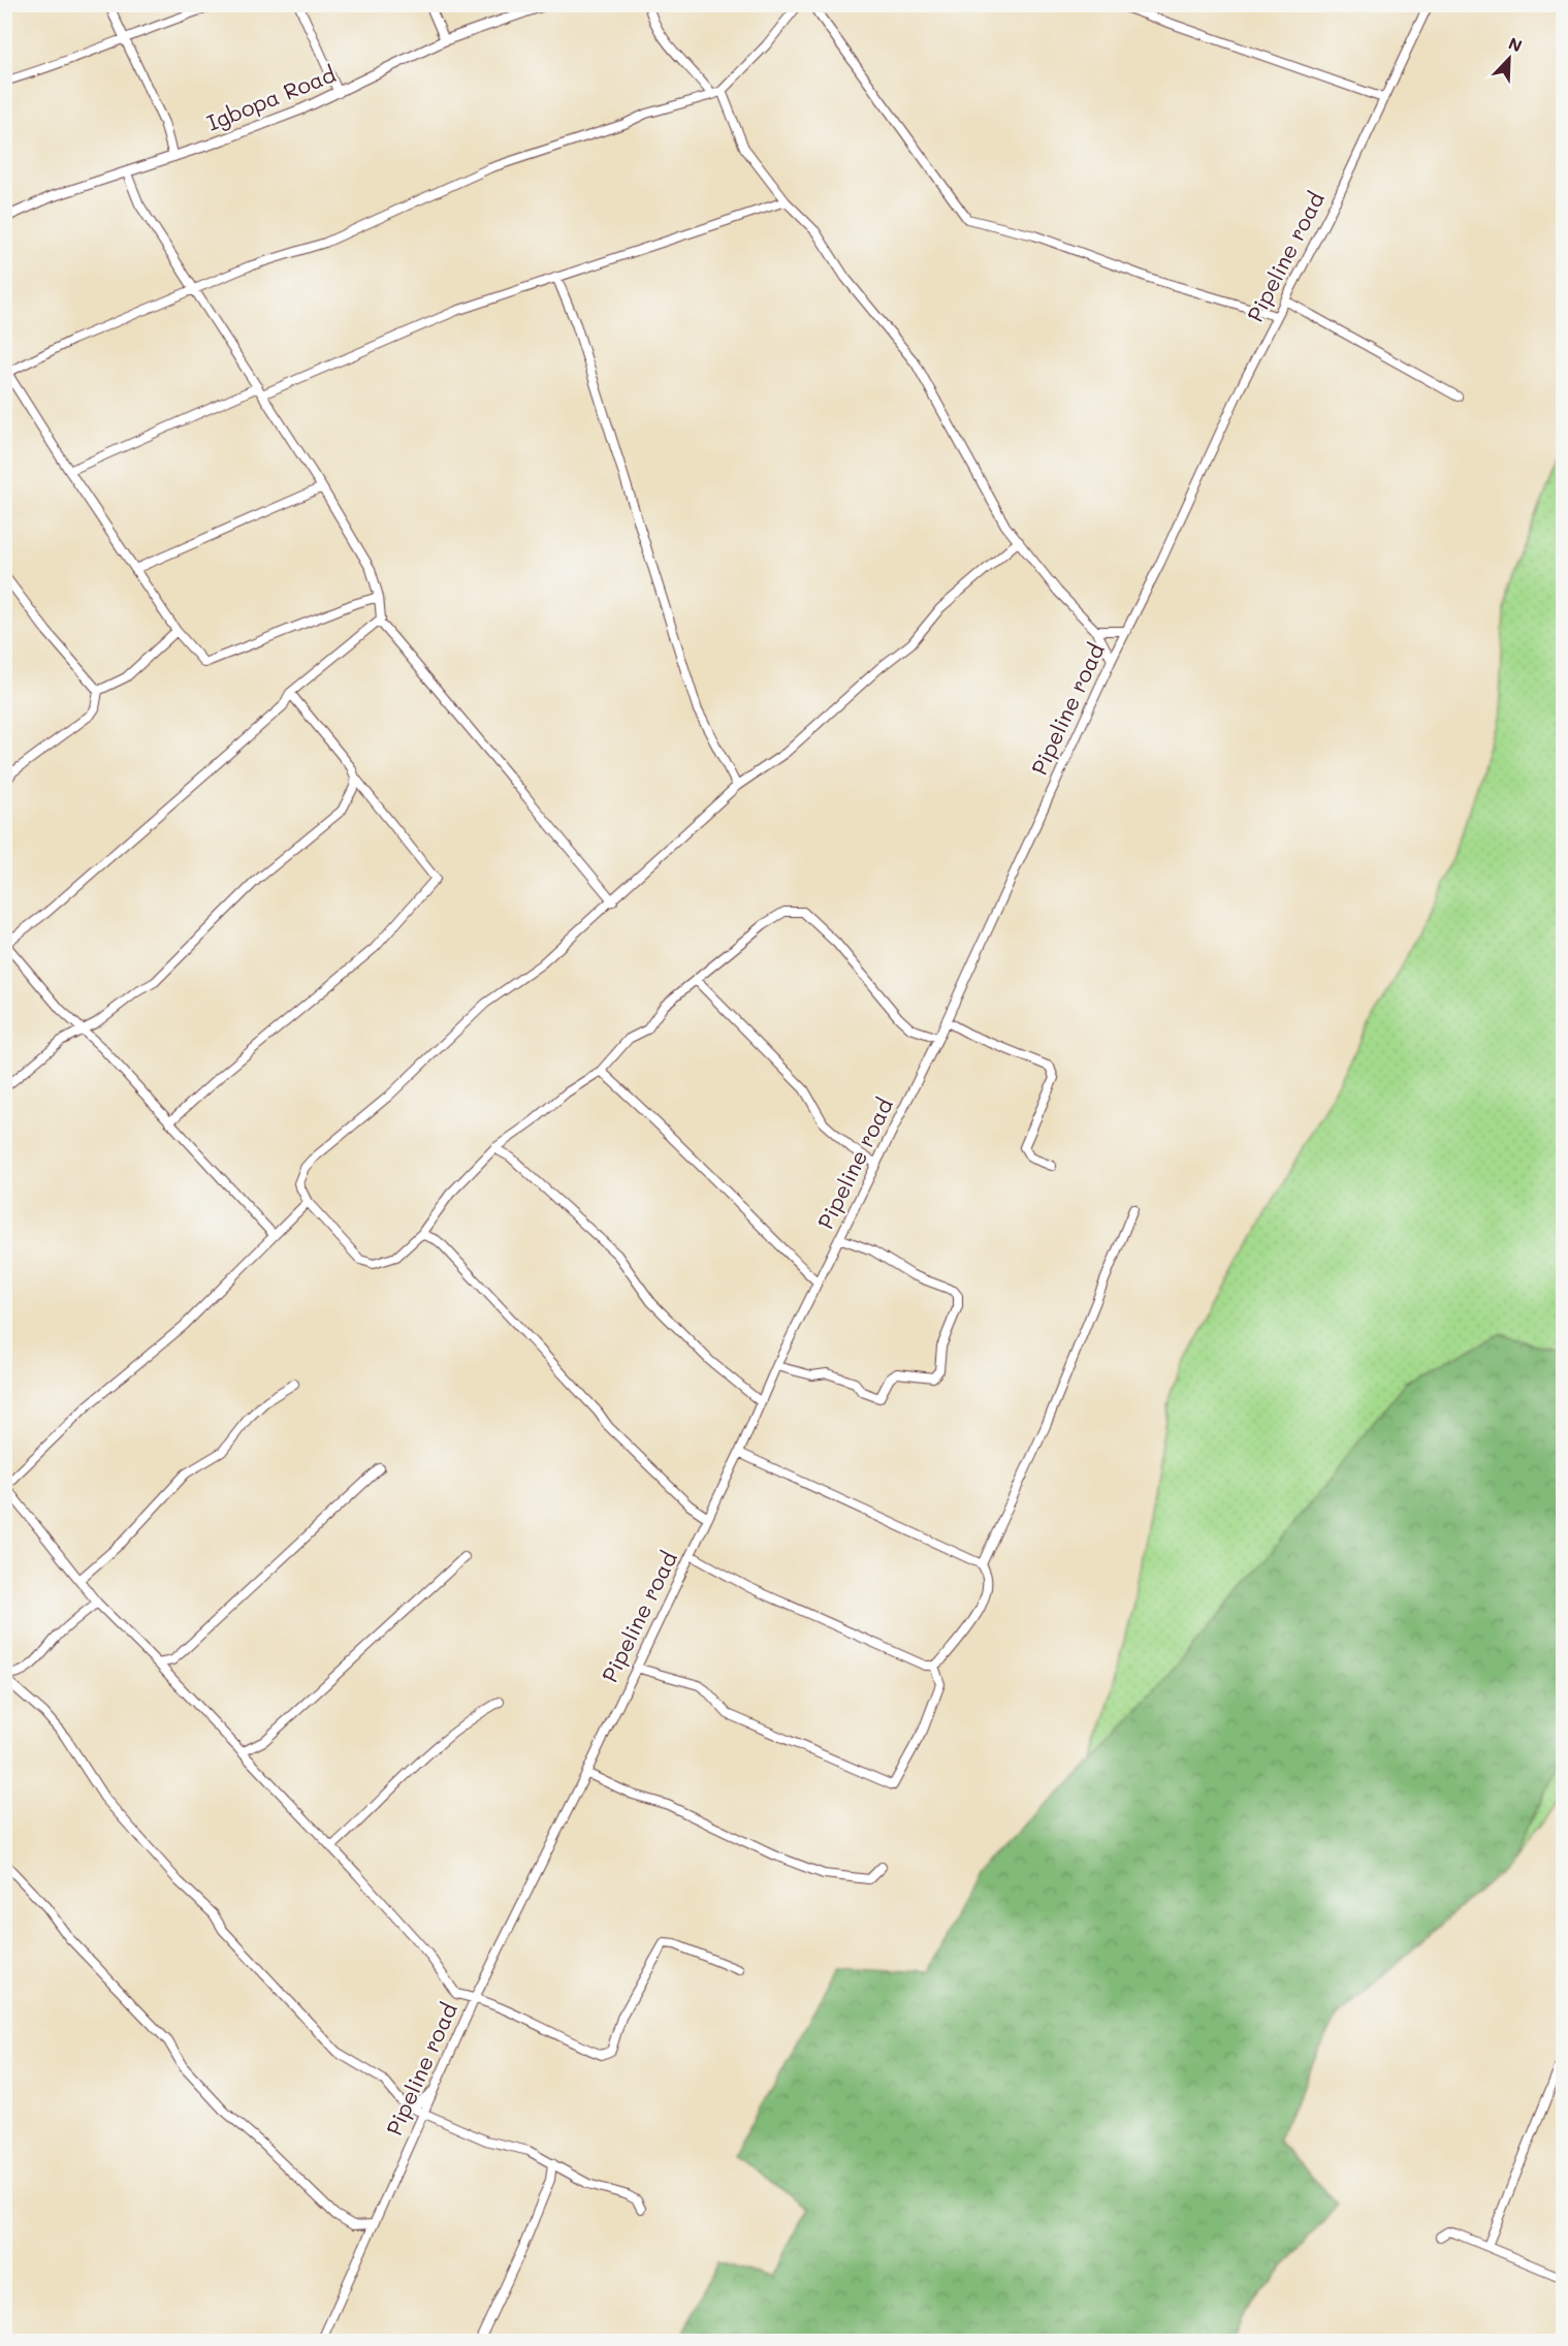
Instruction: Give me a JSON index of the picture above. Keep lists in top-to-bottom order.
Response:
{
  "streets": {
    "street": ["Igbopa Road", "Pipeline road"]
  },
  "north": "top right"
}
